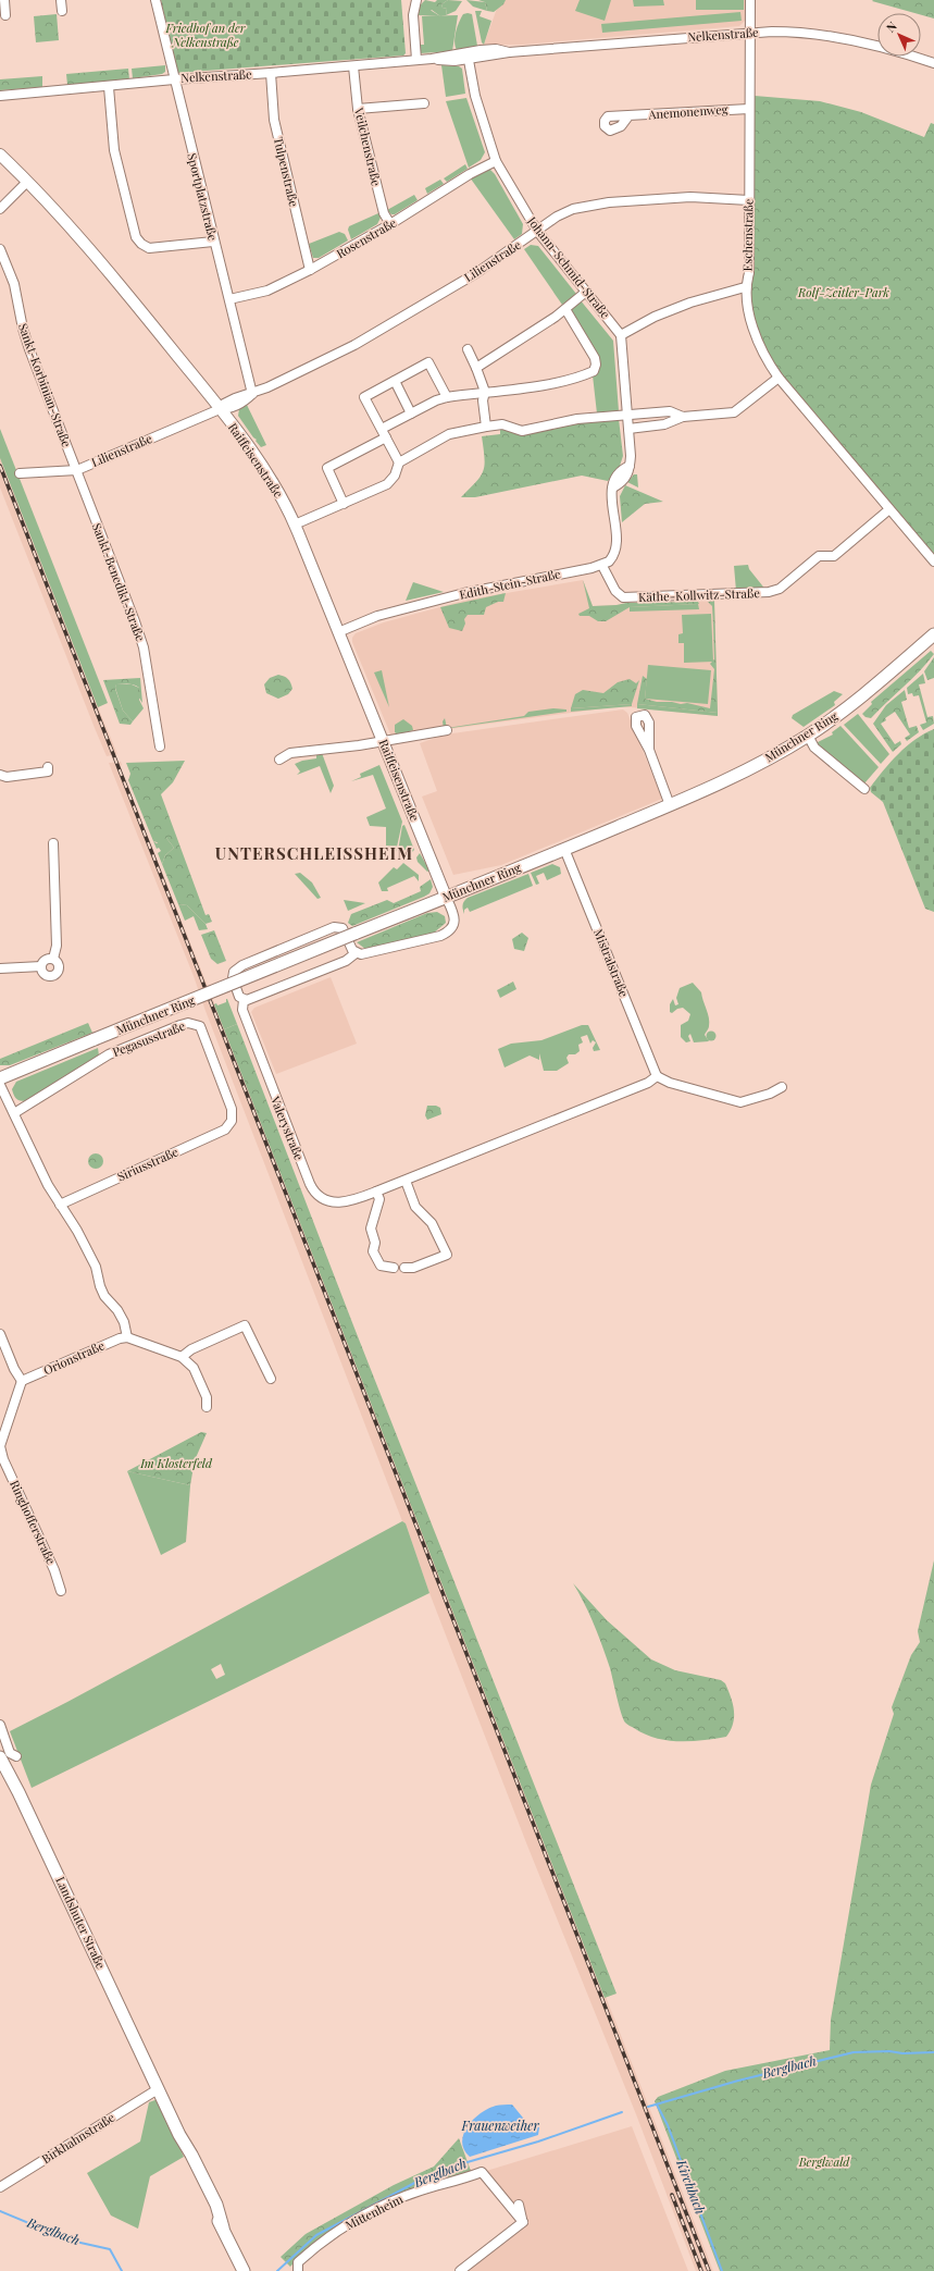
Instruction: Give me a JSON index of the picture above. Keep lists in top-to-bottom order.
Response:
{
  "streets": {
    "main road": ["Münchner Ring", "Landshuter Straße"],
    "street": [
      "Nelkenstraße",
      "Anemonenweg",
      "Veilchenstraße",
      "Tulpenstraße",
      "Sportplatzstraße",
      "Eschenstraße",
      "Rosenstraße",
      "Lilienstraße",
      "Johann-Schmid-Straße",
      "Sankt-Korbinian-Straße",
      "Raiffeisenstraße",
      "Sankt-Benedikt-Straße",
      "Edith-Stein-Straße",
      "Käthe-Kollwitz-Straße",
      "Mistralstraße",
      "Pegasusstraße",
      "Valerystraße",
      "Siriusstraße",
      "Orionstraße",
      "Ringhofferstraße",
      "Birkhahnstraße",
      "Mittenheim"
    ]
  },
  "crossings": [
    ["Nelkenstraße", "Veilchenstraße"],
    ["Nelkenstraße", "Tulpenstraße"],
    ["Nelkenstraße", "Sportplatzstraße"],
    ["Nelkenstraße", "Eschenstraße"],
    ["Nelkenstraße", "Johann-Schmid-Straße"],
    ["Anemonenweg", "Eschenstraße"],
    ["Veilchenstraße", "Rosenstraße"],
    ["Tulpenstraße", "Rosenstraße"],
    ["Sportplatzstraße", "Rosenstraße"],
    ["Sportplatzstraße", "Lilienstraße"],
    ["Eschenstraße", "Lilienstraße"],
    ["Eschenstraße", "Käthe-Kollwitz-Straße"],
    ["Rosenstraße", "Johann-Schmid-Straße"],
    ["Lilienstraße", "Johann-Schmid-Straße"],
    ["Lilienstraße", "Sankt-Korbinian-Straße"],
    ["Lilienstraße", "Raiffeisenstraße"],
    ["Lilienstraße", "Sankt-Benedikt-Straße"],
    ["Sankt-Korbinian-Straße", "Sankt-Benedikt-Straße"],
    ["Raiffeisenstraße", "Edith-Stein-Straße"],
    ["Raiffeisenstraße", "Münchner Ring"],
    ["Edith-Stein-Straße", "Käthe-Kollwitz-Straße"],
    ["Münchner Ring", "Mistralstraße"],
    ["Mistralstraße", "Valerystraße"],
    ["Pegasusstraße", "Siriusstraße"],
    ["Orionstraße", "Ringhofferstraße"],
    ["Landshuter Straße", "Birkhahnstraße"]
  ],
  "districts": ["UNTERSCHLEISSHEIM"],
  "water": ["Berglbach", "Frauenweiher", "Kirchbach"],
  "parks": [
    "Friedhof an der Nelkenstraße",
    "Rolf-Zeitler-Park",
    "Im Klosterfeld",
    "Berglwald"
  ],
  "north": "top left"
}
